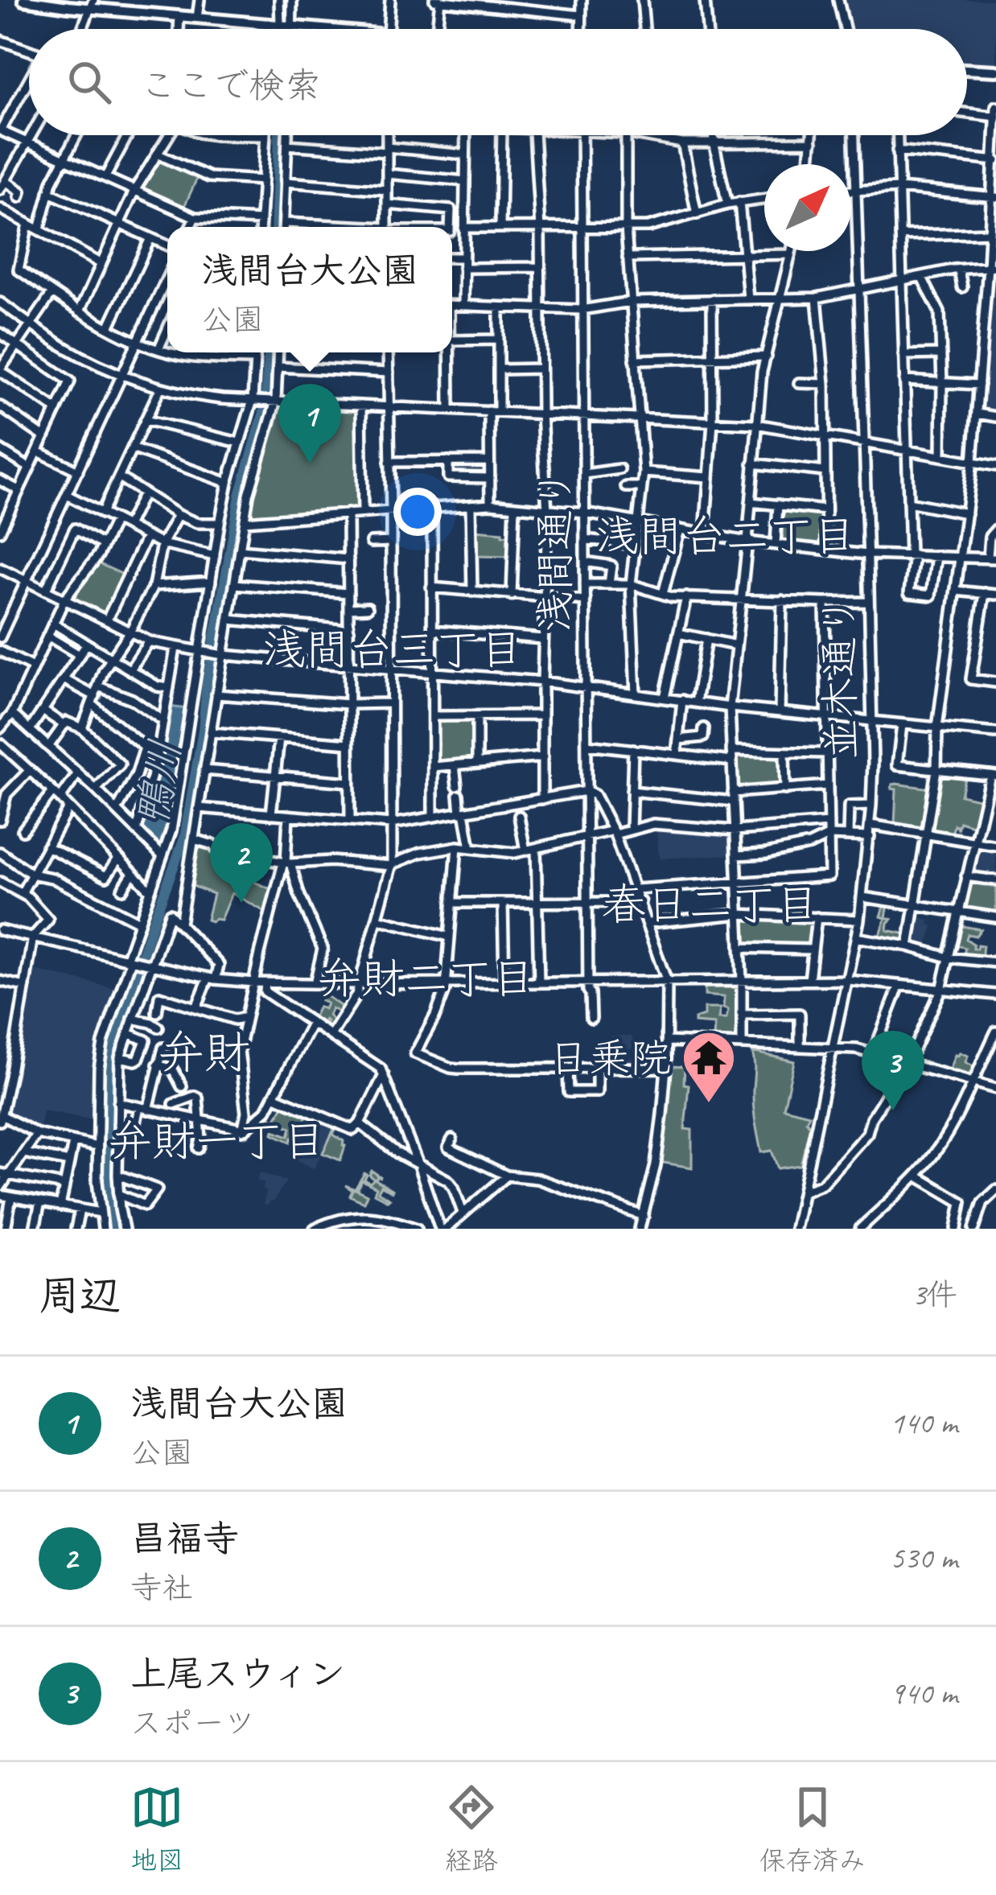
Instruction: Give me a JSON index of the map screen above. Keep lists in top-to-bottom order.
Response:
{
  "streets": {
    "street": ["浅間通り", "並木通り"]
  },
  "districts": [
    "浅間台二丁目",
    "浅間台三丁目",
    "春日二丁目",
    "弁財二丁目",
    "弁財",
    "弁財一丁目"
  ],
  "water": ["鴨川"],
  "places": {
    "temple": ["日乗院"]
  },
  "north": "top right",
  "page": {
    "search": "ここで検索",
    "popup": ["浅間台大公園", "公園"],
    "pins": ["1", "2", "3"],
    "heading": ["周辺", "3件"],
    "list": [
      {
        "mark": "1",
        "name": "浅間台大公園",
        "note": "公園",
        "value": "140 m"
      },
      {
        "mark": "2",
        "name": "昌福寺",
        "note": "寺社",
        "value": "530 m"
      },
      {
        "mark": "3",
        "name": "上尾スウィン",
        "note": "スポーツ",
        "value": "940 m"
      }
    ],
    "nav": ["地図", "経路", "保存済み"]
  }
}
